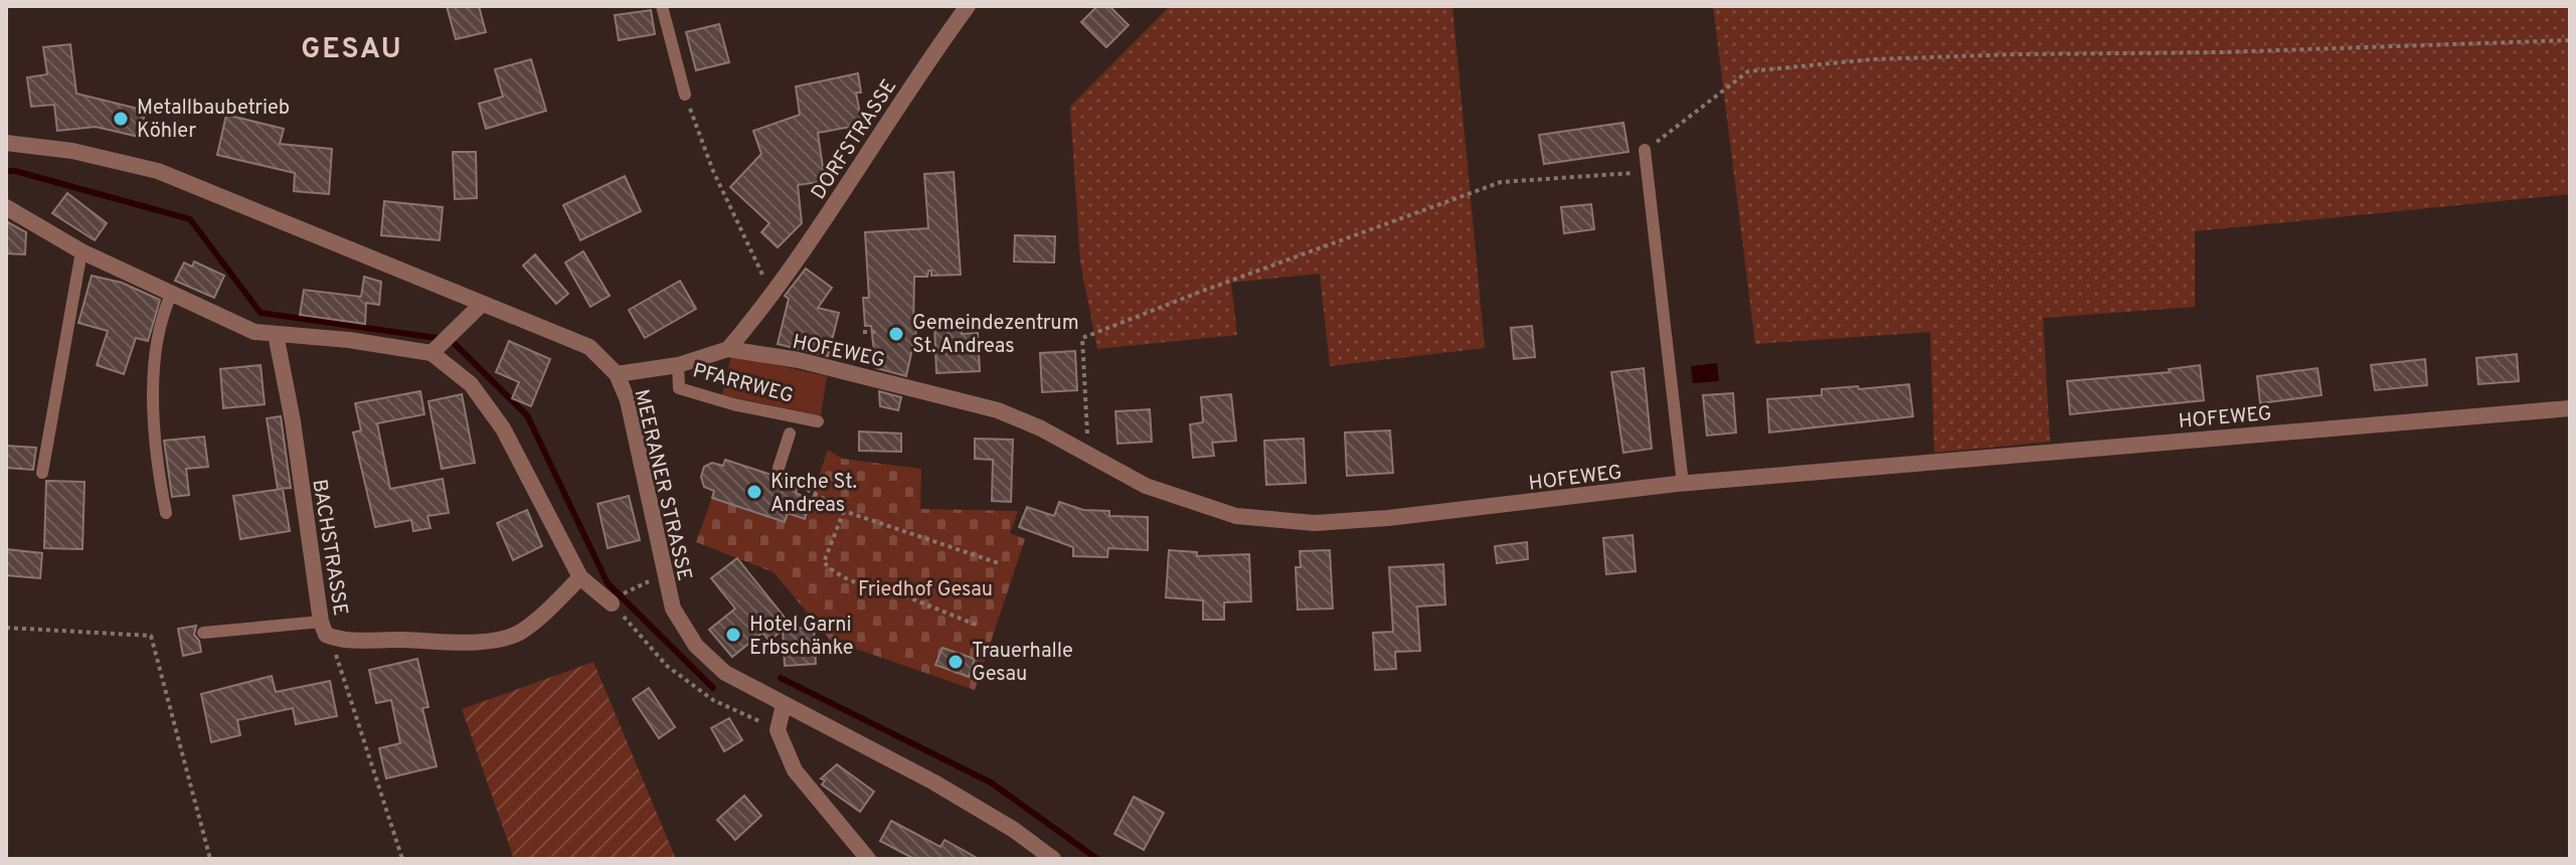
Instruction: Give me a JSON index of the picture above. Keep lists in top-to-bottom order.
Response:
{
  "streets": {
    "street": [
      "DORFSTRASSE",
      "HOFEWEG",
      "MEERANER STRASSE",
      "BACHSTRASSE"
    ],
    "lane": ["PFARRWEG"]
  },
  "crossings": [
    ["DORFSTRASSE", "HOFEWEG"],
    ["HOFEWEG", "PFARRWEG"],
    ["HOFEWEG", "MEERANER STRASSE"]
  ],
  "districts": ["GESAU"],
  "parks": ["Friedhof Gesau"],
  "places": [
    "Metallbaubetrieb Köhler",
    "Gemeindezentrum St. Andreas",
    "Kirche St. Andreas",
    "Hotel Garni Erbschänke",
    "Trauerhalle Gesau"
  ]
}
